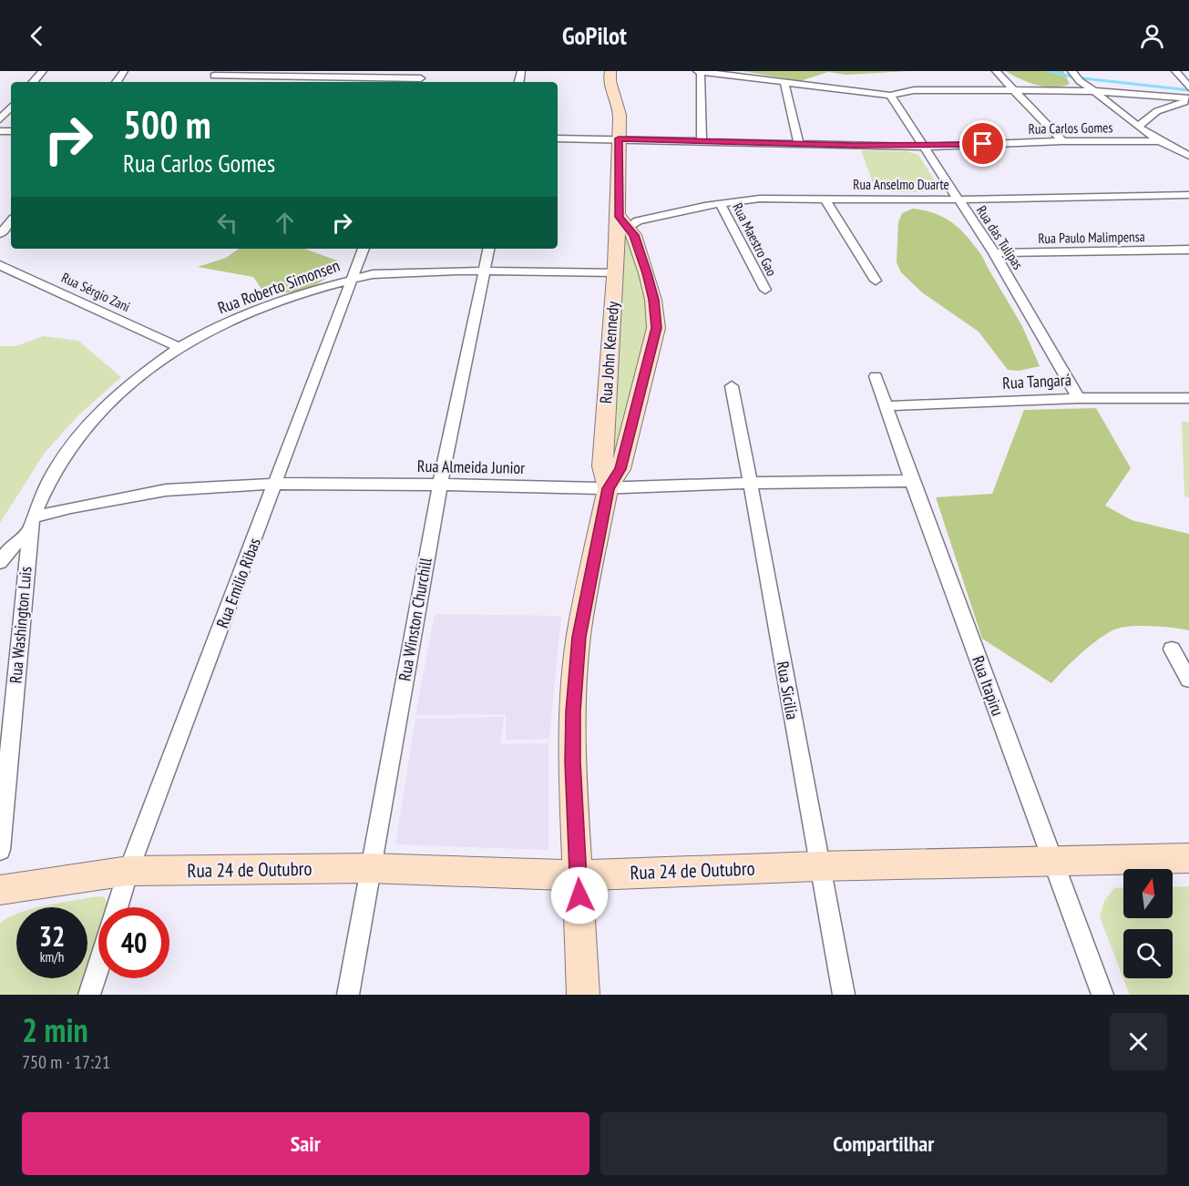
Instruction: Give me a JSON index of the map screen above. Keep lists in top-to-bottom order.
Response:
{
  "streets": {
    "street": [
      "Rua Carlos Gomes",
      "Rua Anselmo Duarte",
      "Rua das Tulipas",
      "Rua Paulo Malimpensa",
      "Rua Maestro Gao",
      "Rua Roberto Simonsen",
      "Rua Sérgio Zani",
      "Rua John Kennedy",
      "Rua Tangará",
      "Rua Almeida Junior",
      "Rua Emilio Ribas",
      "Rua Winston Churchill",
      "Rua Washington Luis",
      "Rua Itapiru",
      "Rua Sicilia",
      "Rua 24 de Outubro"
    ]
  },
  "crossings": [
    ["Rua Carlos Gomes", "Rua das Tulipas"],
    ["Rua Carlos Gomes", "Rua John Kennedy"],
    ["Rua Anselmo Duarte", "Rua das Tulipas"],
    ["Rua Anselmo Duarte", "Rua Maestro Gao"],
    ["Rua Anselmo Duarte", "Rua John Kennedy"],
    ["Rua das Tulipas", "Rua Paulo Malimpensa"],
    ["Rua das Tulipas", "Rua Tangará"],
    ["Rua Roberto Simonsen", "Rua Sérgio Zani"],
    ["Rua Roberto Simonsen", "Rua John Kennedy"],
    ["Rua Roberto Simonsen", "Rua Almeida Junior"],
    ["Rua Roberto Simonsen", "Rua Emilio Ribas"],
    ["Rua Roberto Simonsen", "Rua Winston Churchill"],
    ["Rua Roberto Simonsen", "Rua Washington Luis"],
    ["Rua John Kennedy", "Rua Almeida Junior"],
    ["Rua John Kennedy", "Rua 24 de Outubro"],
    ["Rua Tangará", "Rua Itapiru"],
    ["Rua Almeida Junior", "Rua Emilio Ribas"],
    ["Rua Almeida Junior", "Rua Winston Churchill"],
    ["Rua Almeida Junior", "Rua Washington Luis"],
    ["Rua Almeida Junior", "Rua Itapiru"],
    ["Rua Almeida Junior", "Rua Sicilia"],
    ["Rua Emilio Ribas", "Rua 24 de Outubro"],
    ["Rua Winston Churchill", "Rua 24 de Outubro"],
    ["Rua Itapiru", "Rua 24 de Outubro"],
    ["Rua Sicilia", "Rua 24 de Outubro"]
  ],
  "north": "top",
  "page": {
    "header": "GoPilot",
    "turn": ["500 m", "Rua Carlos Gomes"],
    "speed": "32 km/h",
    "limit": "40",
    "heading": ["2 min", "750 m · 17:21"],
    "buttons": ["Sair", "Compartilhar"]
  }
}
